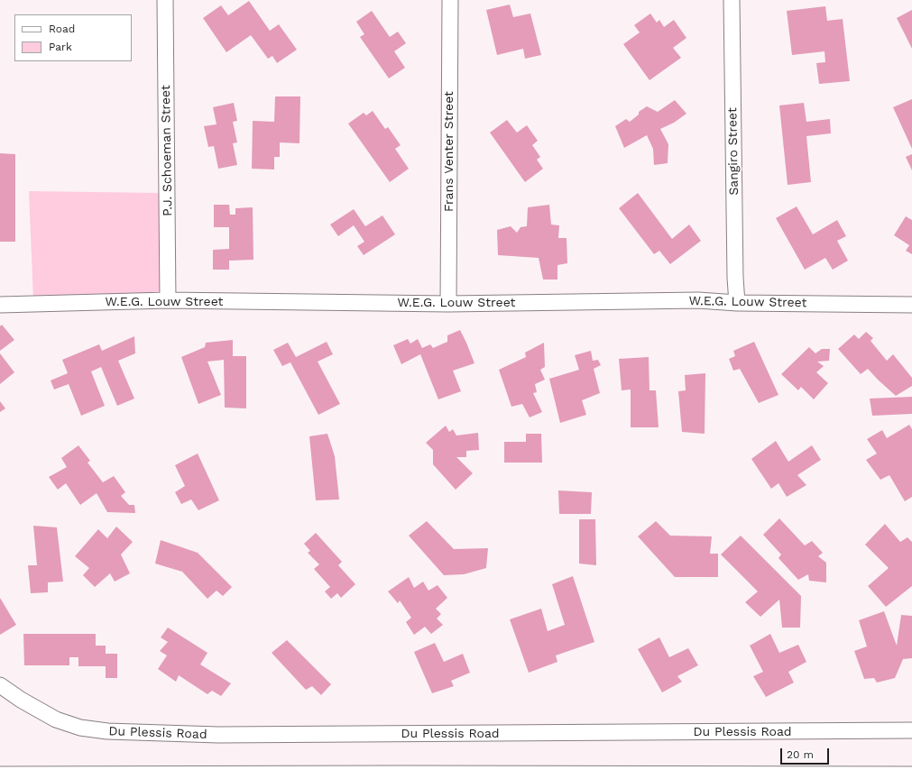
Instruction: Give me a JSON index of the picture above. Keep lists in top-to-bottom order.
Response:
{
  "streets": {
    "street": [
      "P.J. Schoeman Street",
      "Frans Venter Street",
      "Sangiro Street",
      "W.E.G. Louw Street",
      "Du Plessis Road"
    ]
  },
  "crossings": [
    ["P.J. Schoeman Street", "W.E.G. Louw Street"],
    ["Frans Venter Street", "W.E.G. Louw Street"],
    ["Sangiro Street", "W.E.G. Louw Street"]
  ],
  "legend": ["Road", "Park"],
  "scale_bar": "20 m"
}
